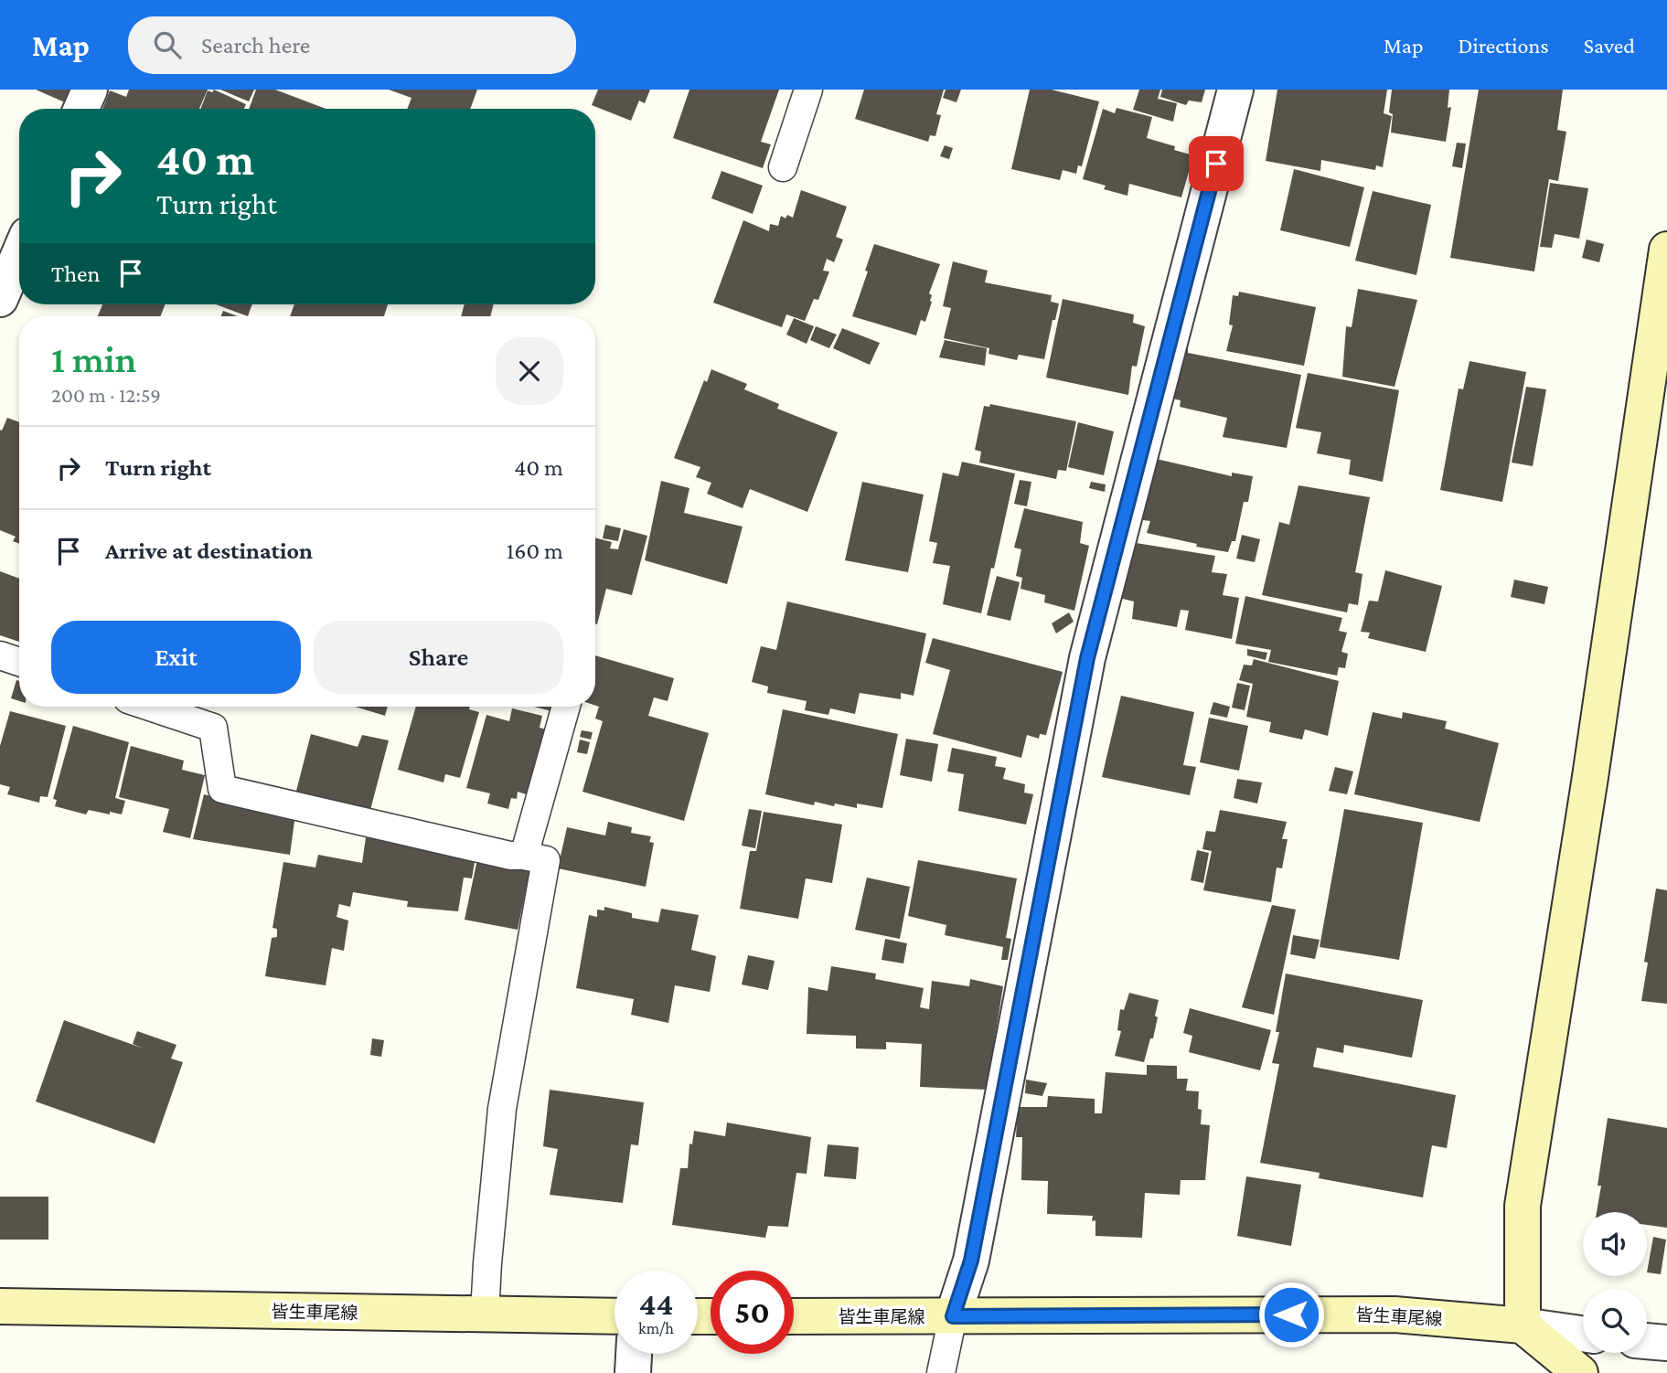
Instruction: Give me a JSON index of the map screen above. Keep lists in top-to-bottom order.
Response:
{
  "streets": {
    "main road": ["皆生車尾線"]
  },
  "page": {
    "header": "Map",
    "search": "Search here",
    "nav": ["Map", "Directions", "Saved"],
    "turn": ["40 m", "Turn right"],
    "then": "Then",
    "heading": ["1 min", "200 m · 12:59"],
    "list": [
      {
        "name": "Turn right",
        "value": "40 m"
      },
      {
        "name": "Arrive at destination",
        "value": "160 m"
      }
    ],
    "buttons": ["Exit", "Share"],
    "speed": "44 km/h",
    "limit": "50"
  }
}
